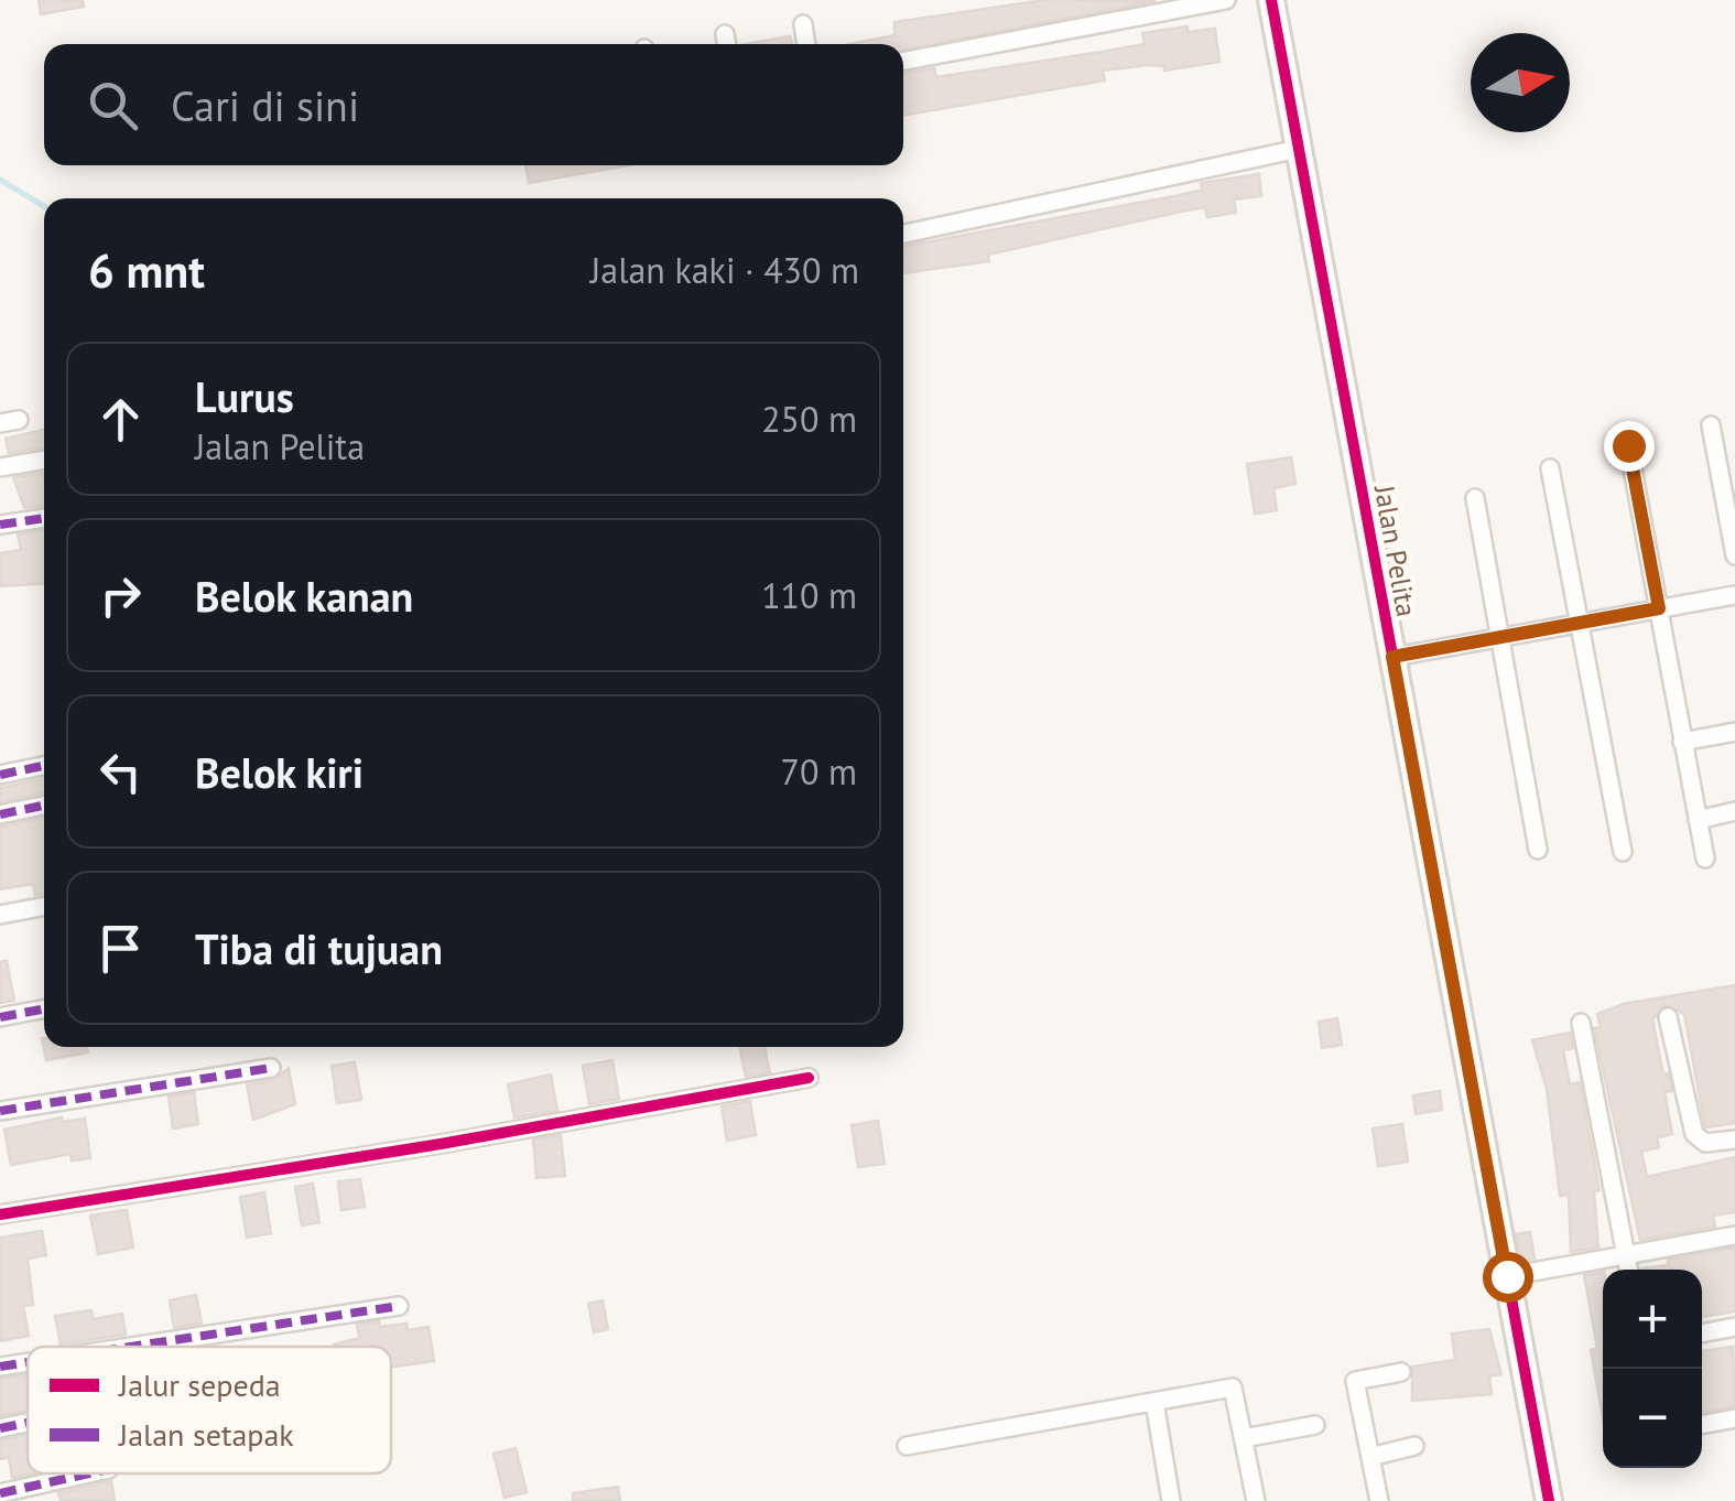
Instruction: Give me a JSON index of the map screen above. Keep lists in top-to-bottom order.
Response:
{
  "streets": {
    "street": ["Jalan Pelita"]
  },
  "legend": ["Jalur sepeda", "Jalan setapak"],
  "north": "right",
  "page": {
    "search": "Cari di sini",
    "heading": ["6 mnt", "Jalan kaki · 430 m"],
    "list": [
      ["Lurus", "Jalan Pelita", "250 m"],
      ["Belok kanan", "110 m"],
      ["Belok kiri", "70 m"],
      "Tiba di tujuan"
    ],
    "map_buttons": ["+", "−"]
  }
}
